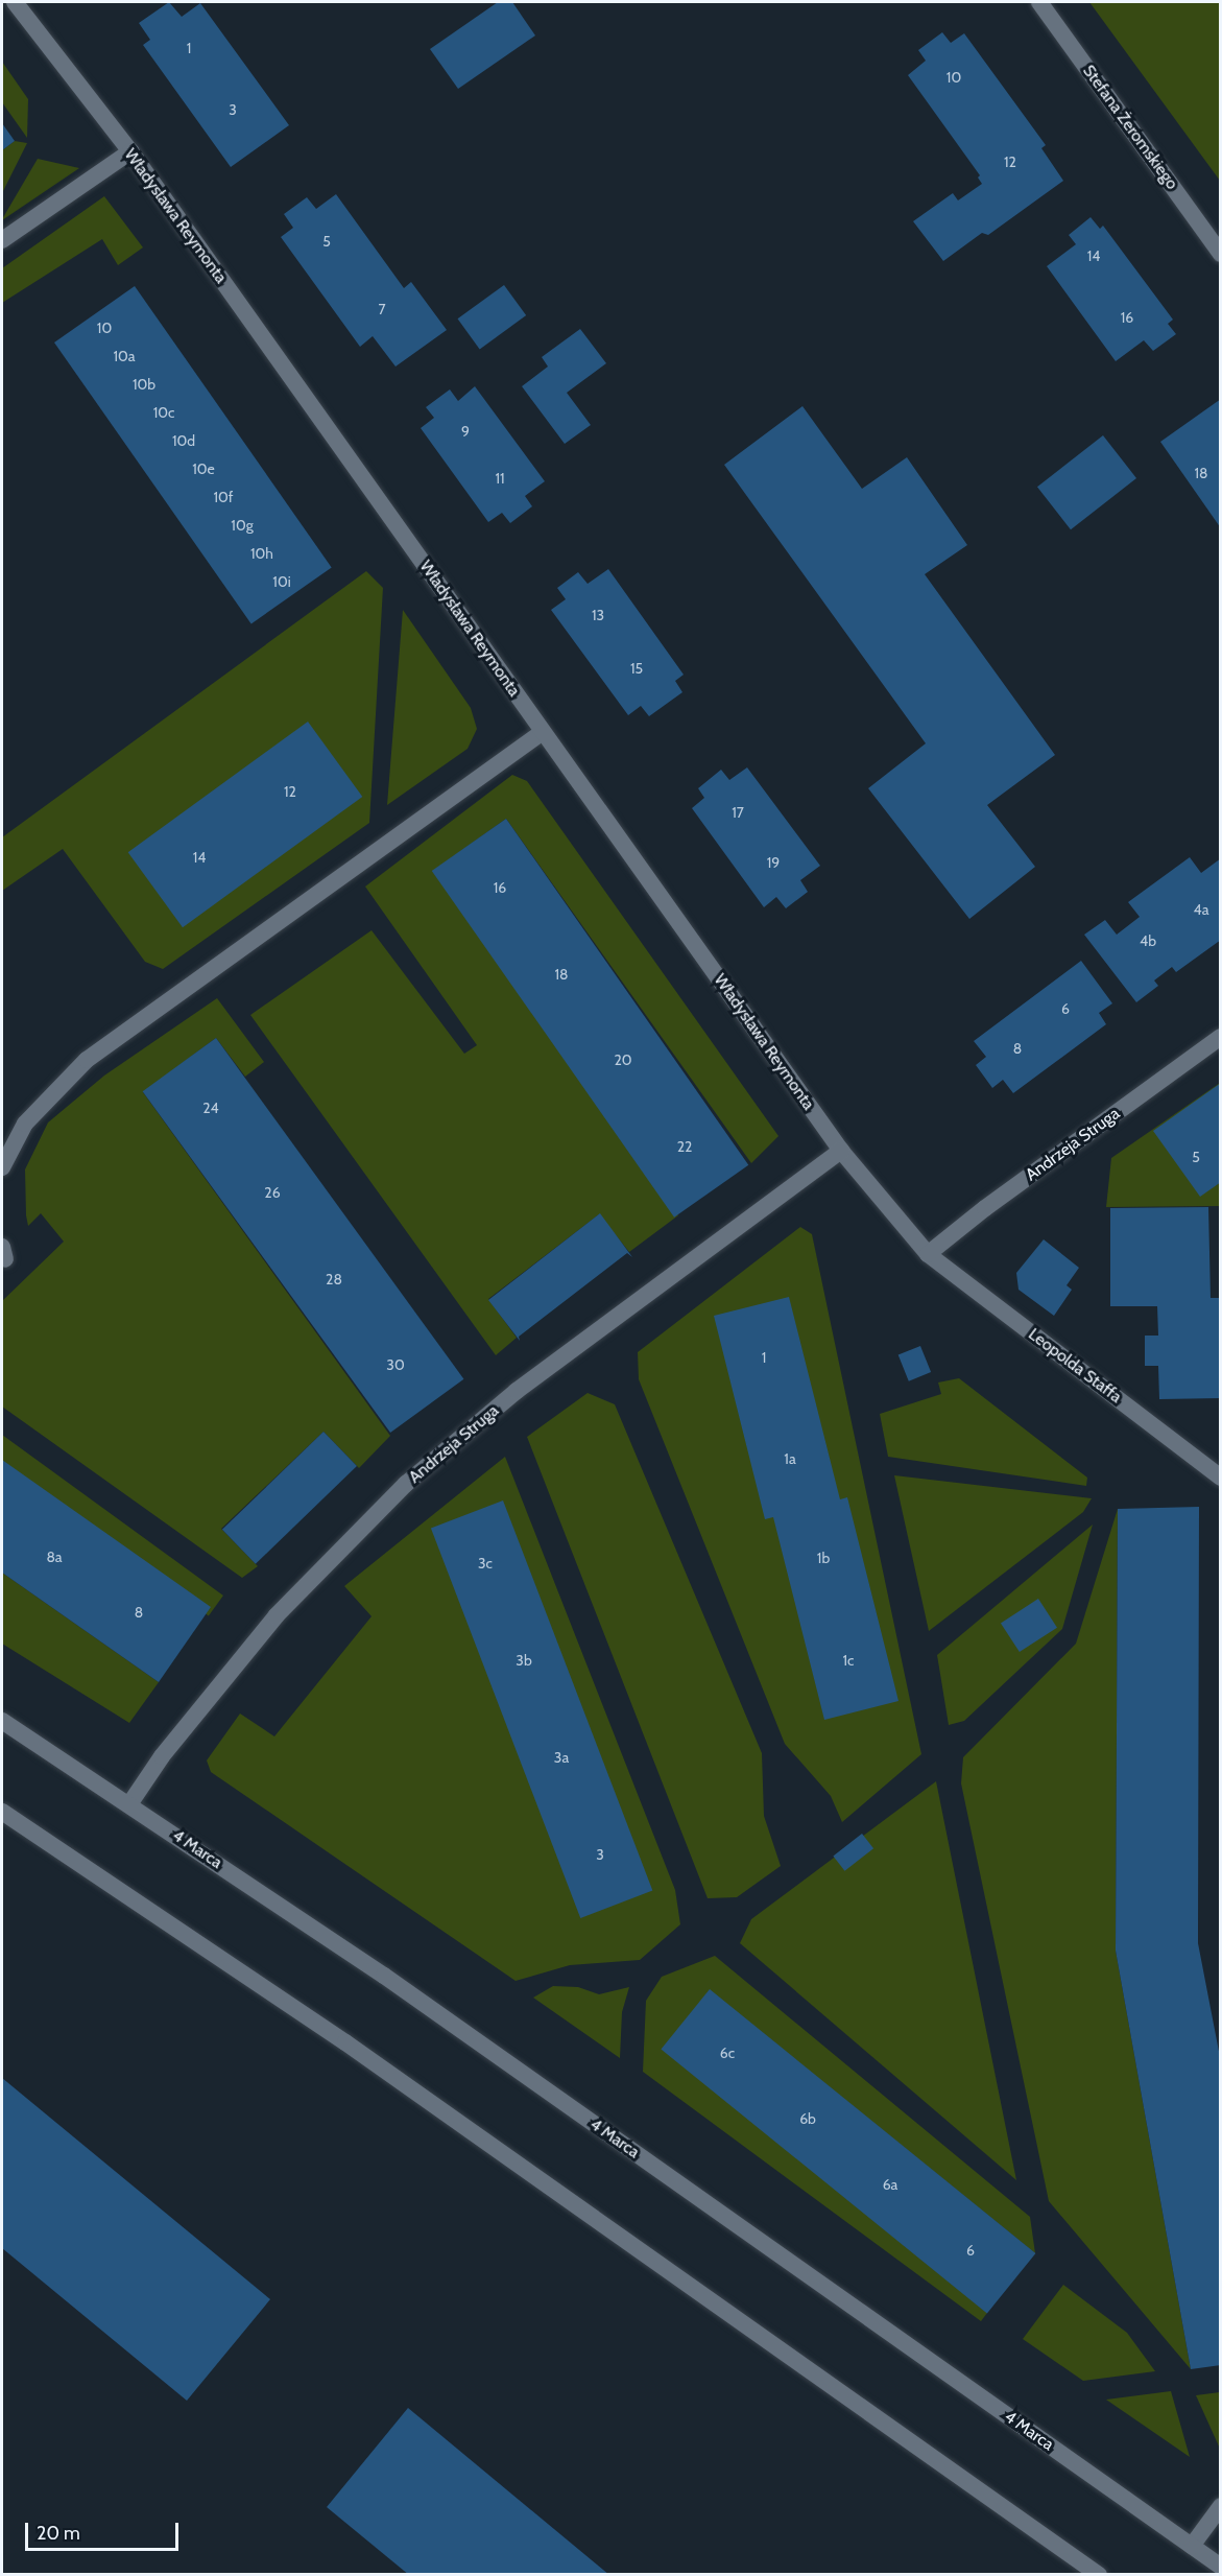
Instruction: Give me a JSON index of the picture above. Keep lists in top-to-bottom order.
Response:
{
  "streets": {
    "street": [
      "Stefana Żeromskiego",
      "Władysława Reymonta",
      "Andrzeja Struga",
      "Leopolda Staffa",
      "4 Marca"
    ]
  },
  "crossings": [
    ["Władysława Reymonta", "Andrzeja Struga"],
    ["Władysława Reymonta", "Leopolda Staffa"],
    ["Andrzeja Struga", "Leopolda Staffa"],
    ["Andrzeja Struga", "4 Marca"]
  ],
  "house_numbers": [
    "1",
    "10",
    "3",
    "12",
    "5",
    "14",
    "7",
    "16",
    "10",
    "10a",
    "10b",
    "10c",
    "9",
    "10d",
    "10e",
    "18",
    "11",
    "10f",
    "10g",
    "10h",
    "10i",
    "13",
    "15",
    "12",
    "17",
    "14",
    "19",
    "16",
    "4a",
    "4b",
    "18",
    "6",
    "8",
    "20",
    "24",
    "22",
    "5",
    "26",
    "28",
    "1",
    "30",
    "1a",
    "8a",
    "1b",
    "3c",
    "8",
    "3b",
    "1c",
    "3a",
    "3",
    "6c",
    "6b",
    "6a",
    "6"
  ],
  "scale_bar": "20 m"
}
